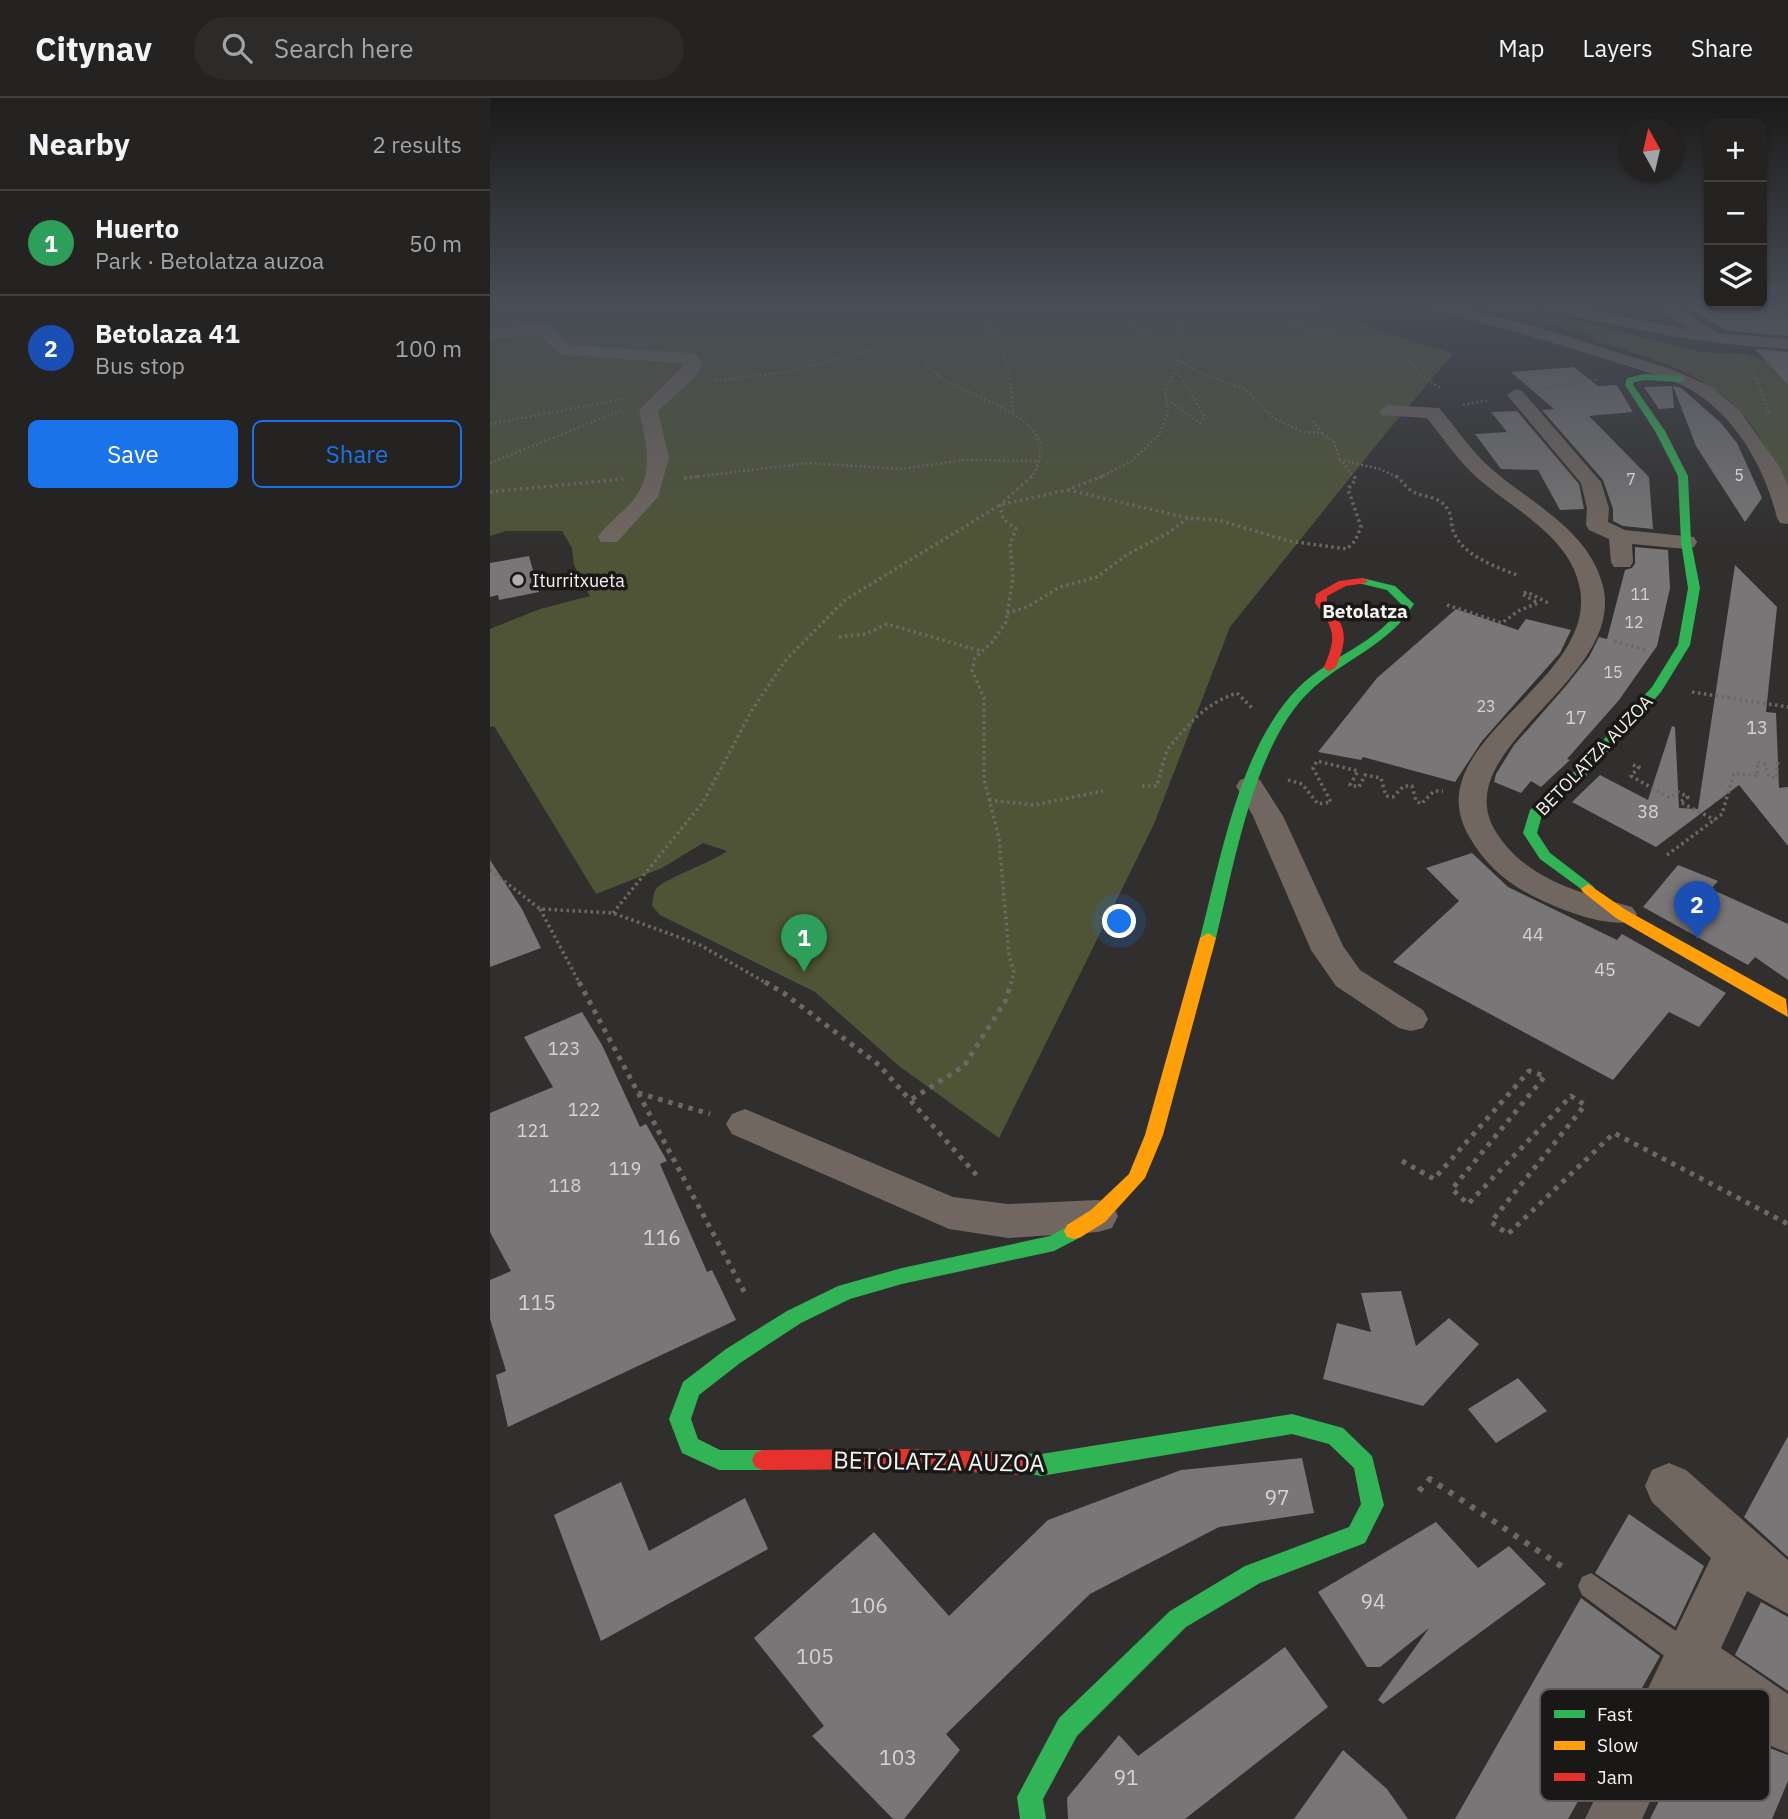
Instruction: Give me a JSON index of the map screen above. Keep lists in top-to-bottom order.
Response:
{
  "streets": {
    "street": ["BETOLATZA AUZOA"]
  },
  "districts": ["Betolatza"],
  "places": ["Iturritxueta"],
  "house_numbers": [
    "5",
    "7",
    "11",
    "12",
    "15",
    "23",
    "17",
    "13",
    "38",
    "44",
    "45",
    "123",
    "122",
    "121",
    "119",
    "118",
    "116",
    "115",
    "97",
    "94",
    "106",
    "105",
    "103",
    "91"
  ],
  "legend": ["Fast", "Slow", "Jam"],
  "north": "top",
  "page": {
    "header": "Citynav",
    "search": "Search here",
    "nav": ["Map", "Layers", "Share"],
    "heading": ["Nearby", "2 results"],
    "map_buttons": ["+", "−"],
    "list": [
      {
        "mark": "1",
        "name": "Huerto",
        "note": "Park · Betolatza auzoa",
        "value": "50 m"
      },
      {
        "mark": "2",
        "name": "Betolaza 41",
        "note": "Bus stop",
        "value": "100 m"
      }
    ],
    "buttons": ["Save", "Share"],
    "pins": ["2", "1"]
  }
}
